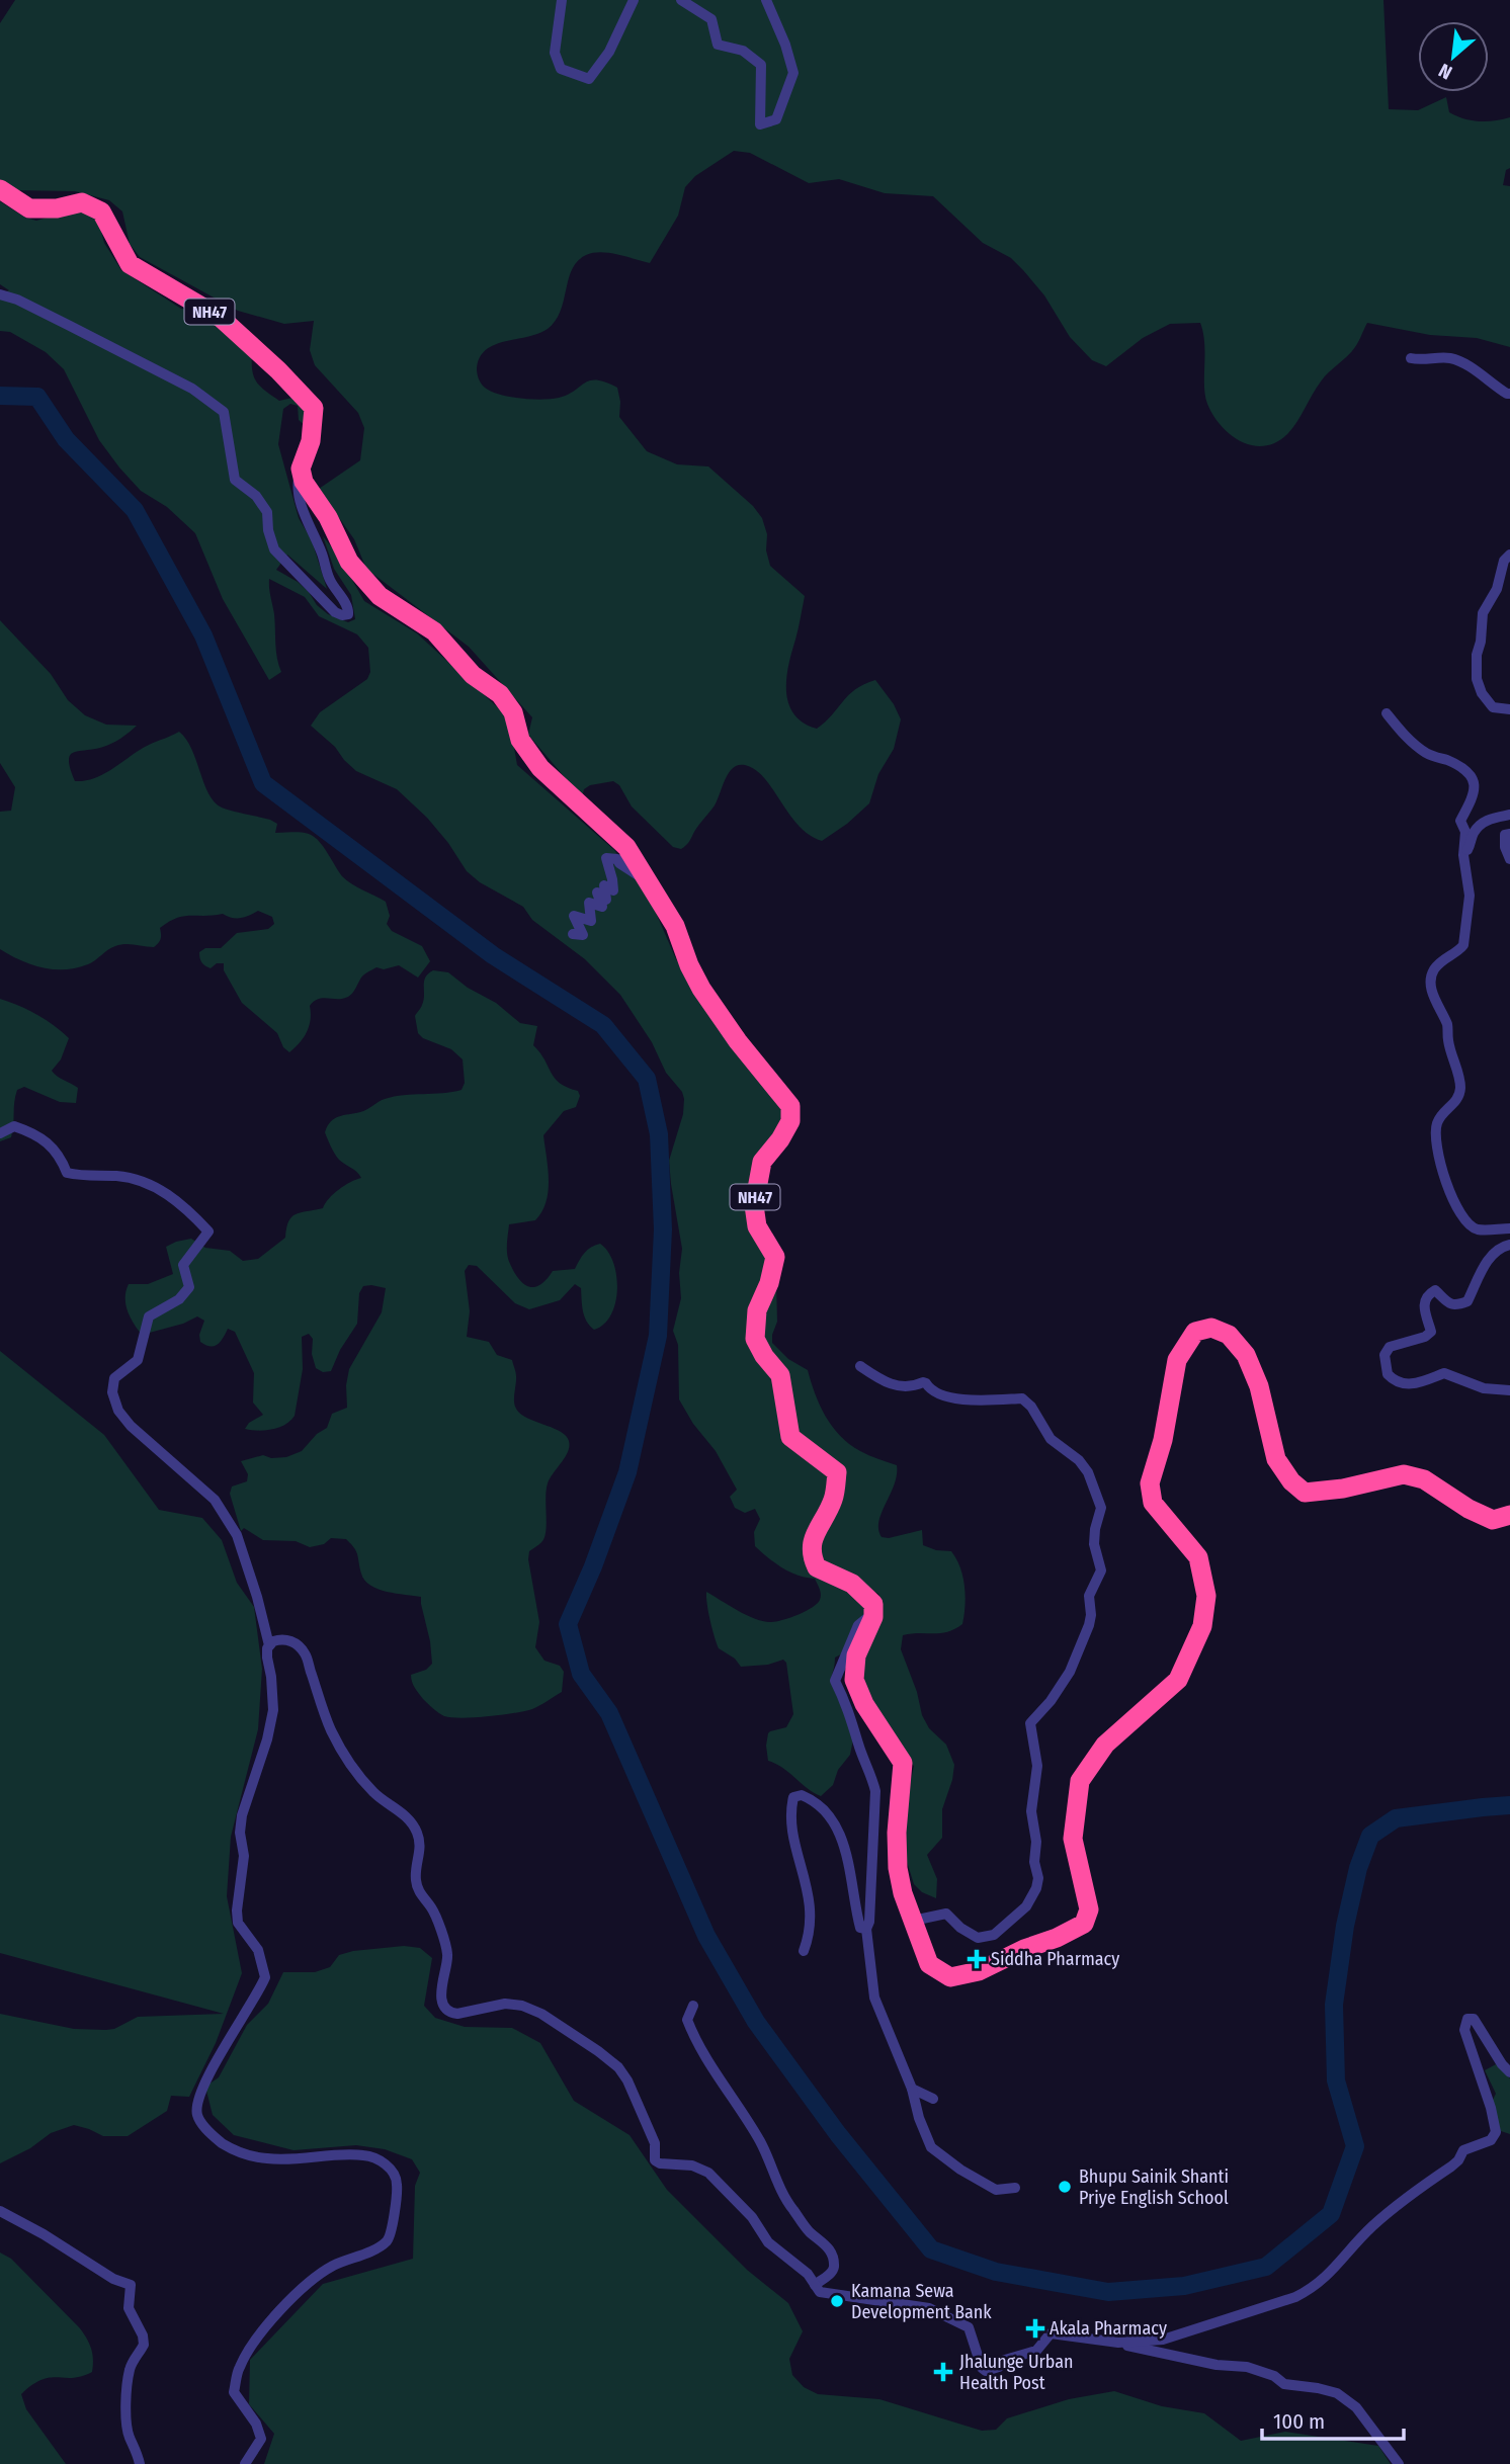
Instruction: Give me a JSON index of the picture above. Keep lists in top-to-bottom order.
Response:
{
  "streets": {
    "highway": ["NH47"]
  },
  "places": {
    "health": ["Siddha Pharmacy", "Akala Pharmacy", "Jhalunge Urban Health Post"],
    "other": ["Bhupu Sainik Shanti Priye English School", "Kamana Sewa Development Bank"]
  },
  "scale_bar": "100 m",
  "north": "bottom left"
}
